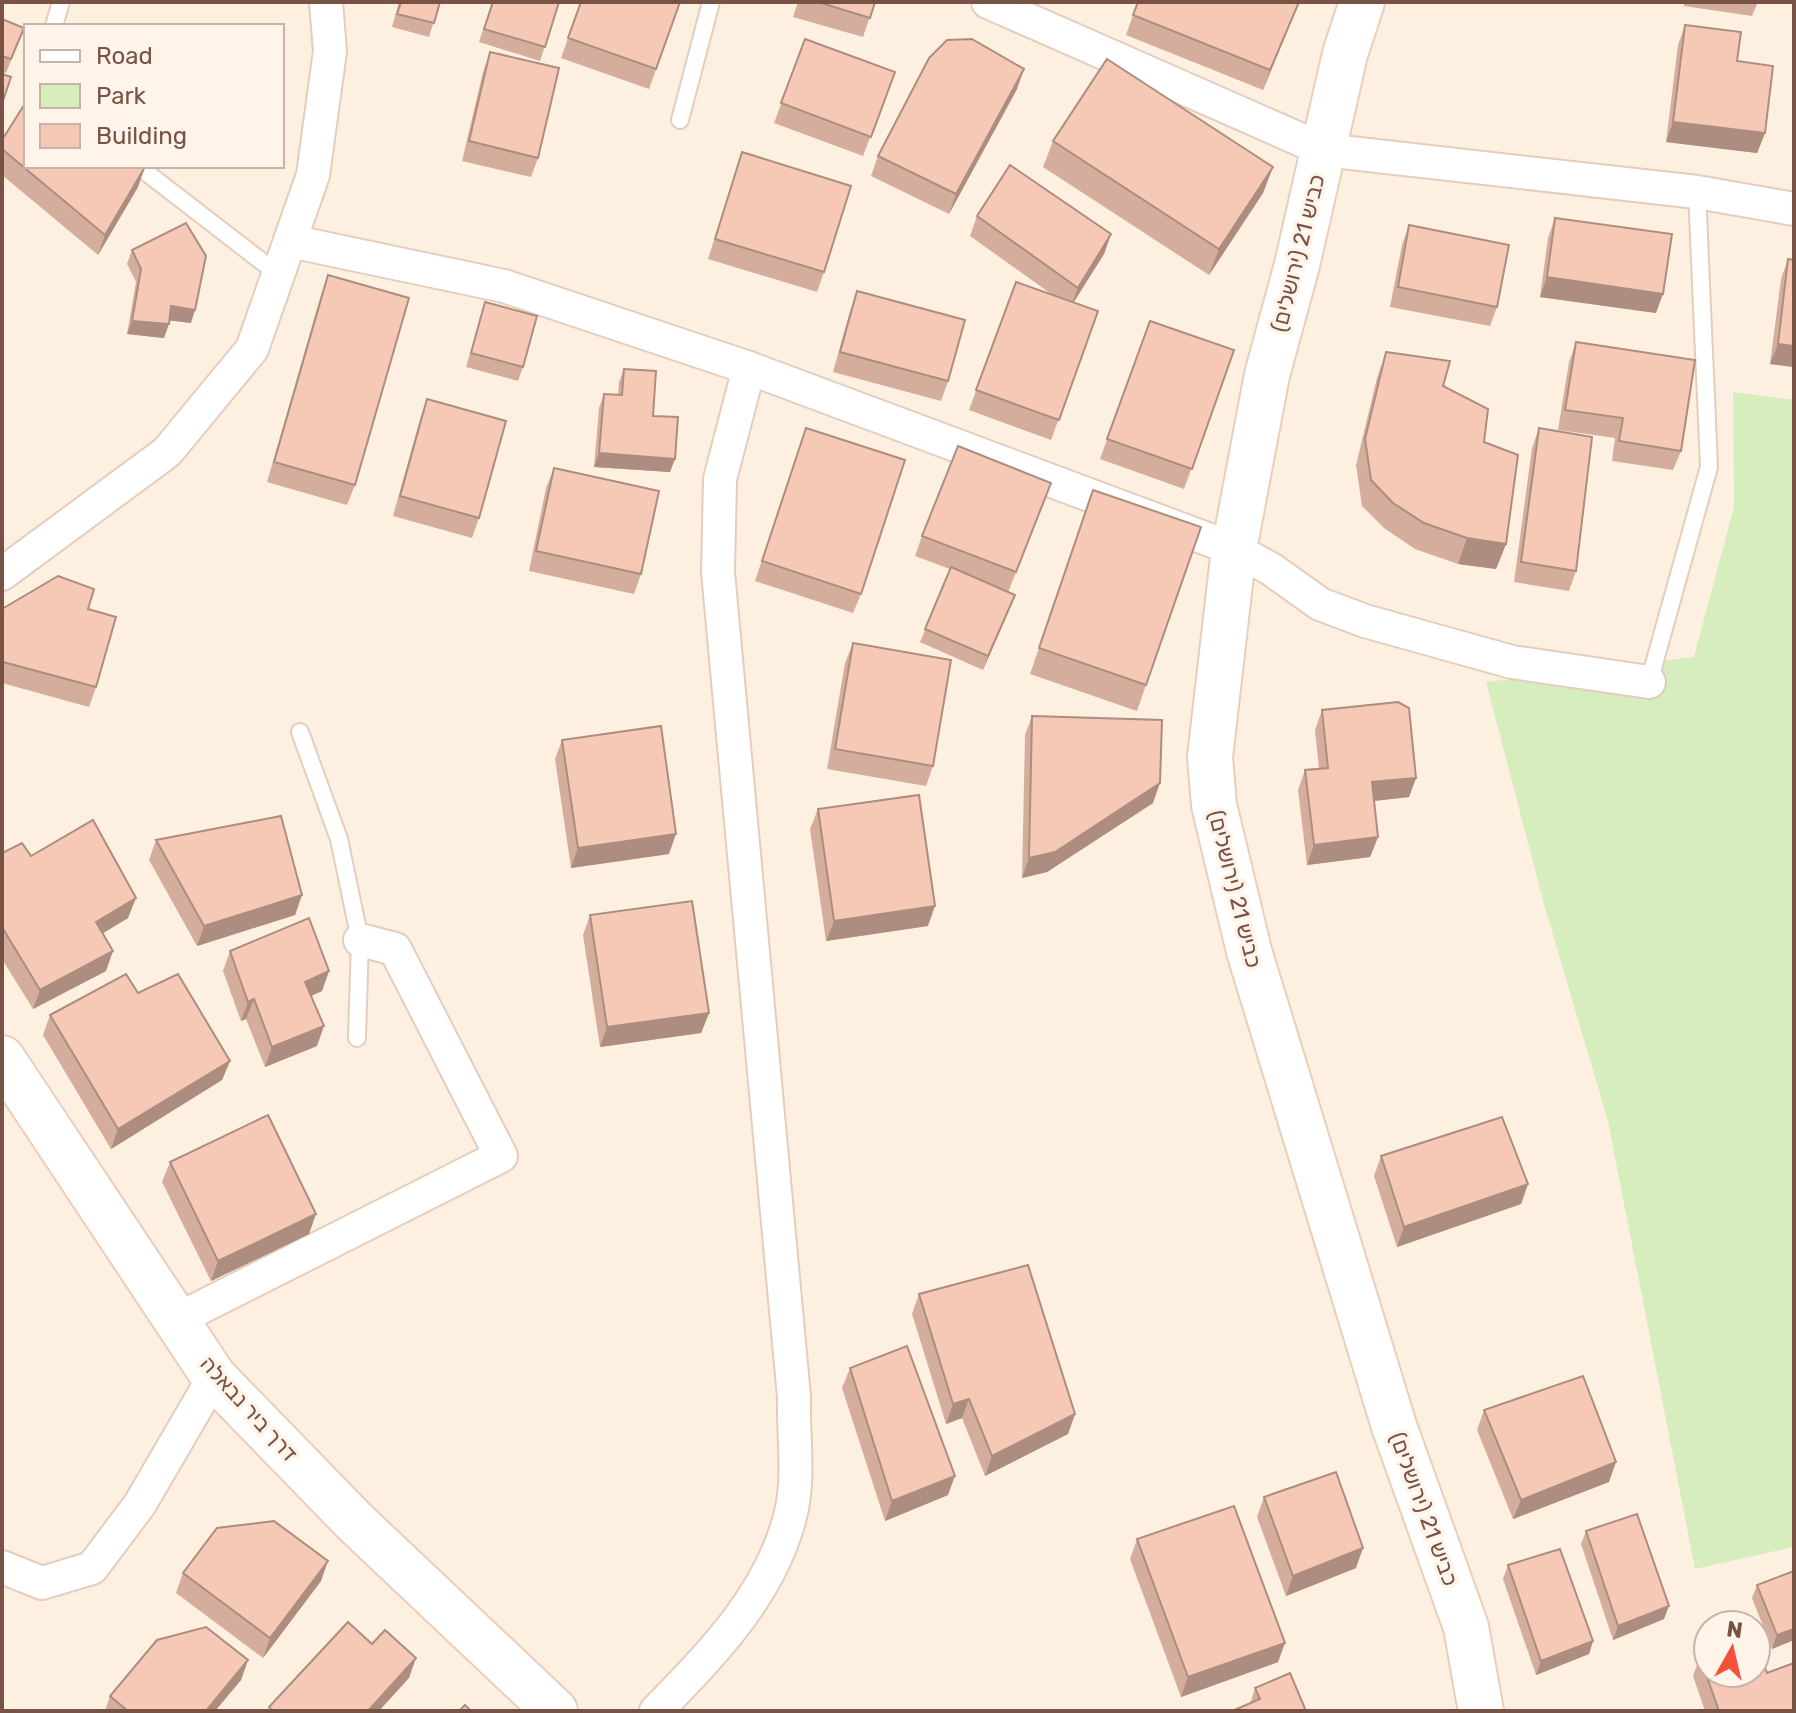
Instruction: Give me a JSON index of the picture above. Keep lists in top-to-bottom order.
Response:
{
  "streets": {
    "main road": ["כביש 21 (ירושלים)", "דרך ביר נבאלה"]
  },
  "legend": ["Road", "Park", "Building"],
  "north": "top"
}
